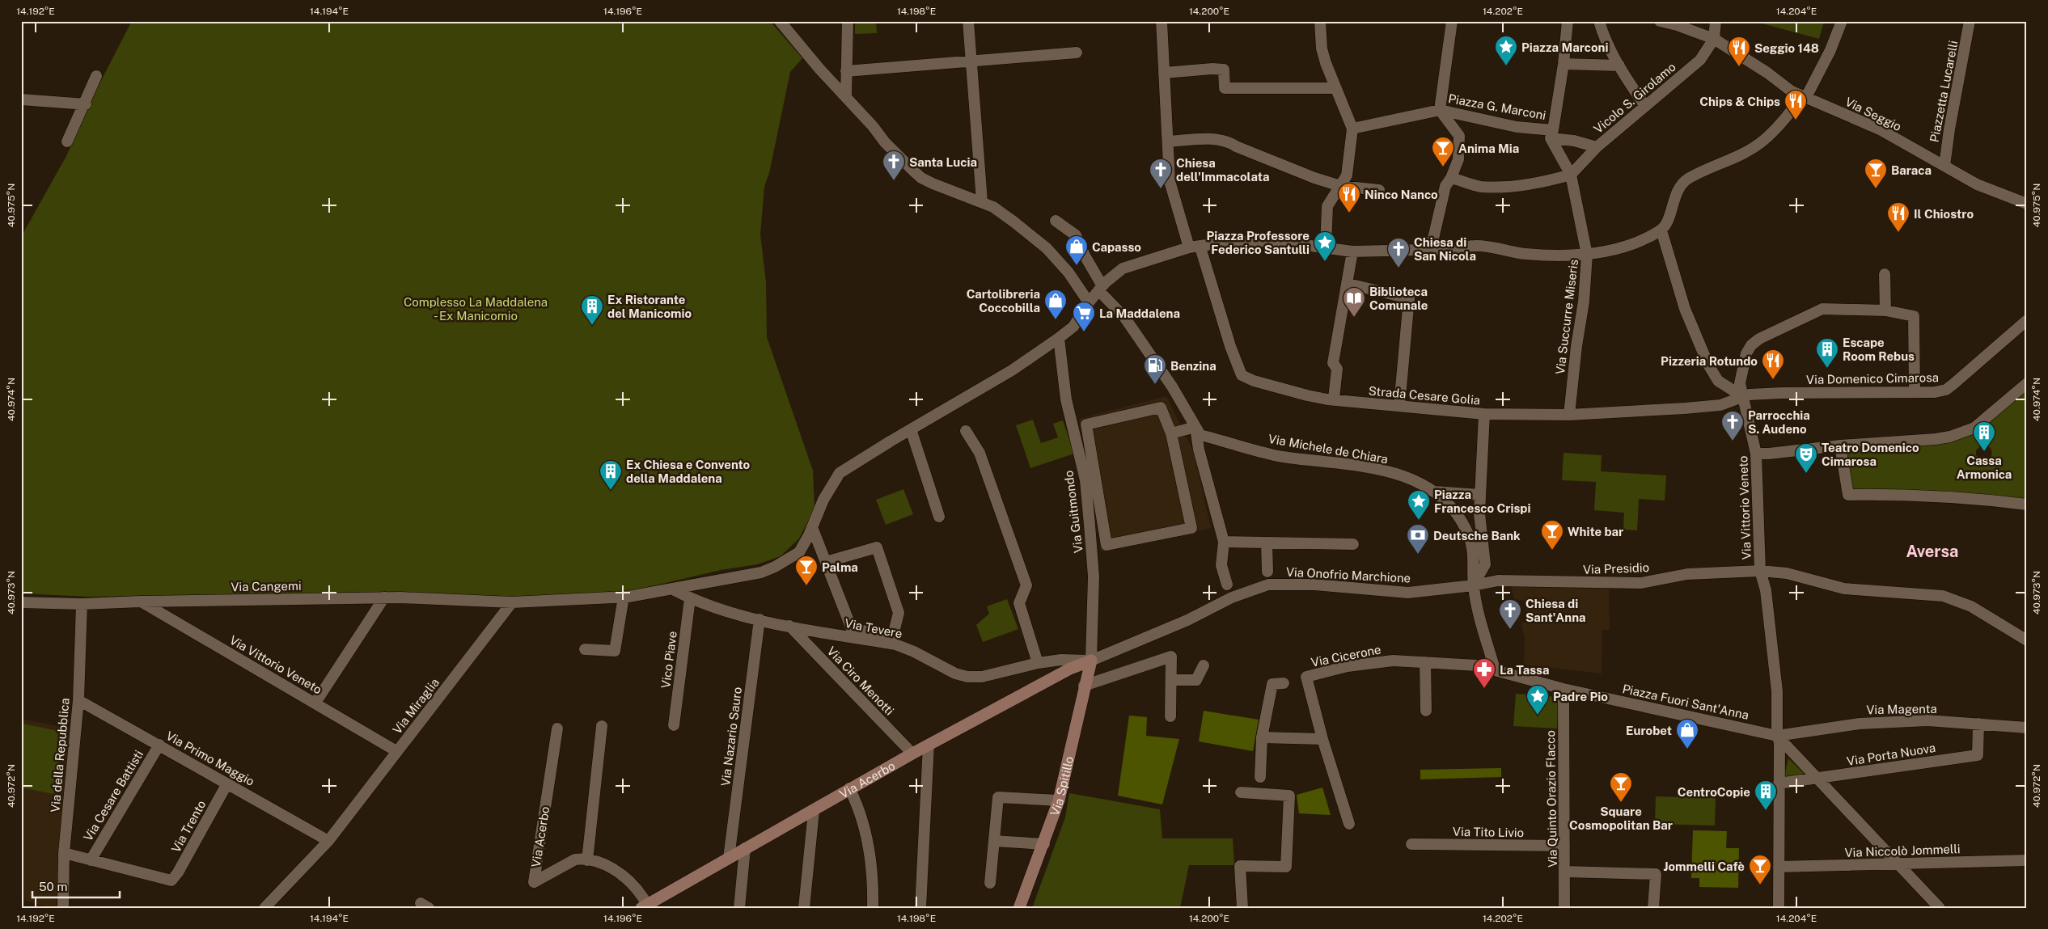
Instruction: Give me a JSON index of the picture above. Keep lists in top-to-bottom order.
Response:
{
  "streets": {
    "street": [
      "Piazzetta Lucarelli",
      "Vicolo S. Girolamo",
      "Piazza G. Marconi",
      "Via Seggio",
      "Via Succurre Miseris",
      "Via Domenico Cimarosa",
      "Strada Cesare Golia",
      "Via Michele de Chiara",
      "Via Vittorio Veneto",
      "Via Guitmondo",
      "Via Presidio",
      "Via Onofrio Marchione",
      "Via Cangemi",
      "Via Tevere",
      "Via Cicerone",
      "Vico Piave",
      "Via Ciro Menotti",
      "Piazza Fuori Sant'Anna",
      "Via Miraglia",
      "Via Magenta",
      "Via Nazario Sauro",
      "Via Porta Nuova",
      "Via della Repubblica",
      "Via Primo Maggio",
      "Via Acerbo",
      "Via Spitillo",
      "Via Cesare Battisti",
      "Via Quinto Orazio Flacco",
      "Via Trento",
      "Via Tito Livio",
      "Via Niccolò Jommelli"
    ]
  },
  "crossings": [
    ["Piazzetta Lucarelli", "Via Seggio"],
    ["Vicolo S. Girolamo", "Via Seggio"],
    ["Vicolo S. Girolamo", "Via Succurre Miseris"],
    ["Piazza G. Marconi", "Via Succurre Miseris"],
    ["Via Succurre Miseris", "Strada Cesare Golia"],
    ["Via Domenico Cimarosa", "Strada Cesare Golia"],
    ["Via Domenico Cimarosa", "Via Vittorio Veneto"],
    ["Strada Cesare Golia", "Via Vittorio Veneto"],
    ["Via Vittorio Veneto", "Via Presidio"],
    ["Via Vittorio Veneto", "Via Cangemi"],
    ["Via Vittorio Veneto", "Piazza Fuori Sant'Anna"],
    ["Via Vittorio Veneto", "Via Miraglia"],
    ["Via Vittorio Veneto", "Via Magenta"],
    ["Via Vittorio Veneto", "Via Porta Nuova"],
    ["Via Vittorio Veneto", "Via Niccolò Jommelli"],
    ["Via Guitmondo", "Via Onofrio Marchione"],
    ["Via Guitmondo", "Via Tevere"],
    ["Via Guitmondo", "Via Acerbo"],
    ["Via Guitmondo", "Via Spitillo"],
    ["Via Presidio", "Via Onofrio Marchione"],
    ["Via Onofrio Marchione", "Via Tevere"],
    ["Via Onofrio Marchione", "Via Acerbo"],
    ["Via Onofrio Marchione", "Via Spitillo"],
    ["Via Cangemi", "Via Miraglia"],
    ["Via Cangemi", "Via della Repubblica"],
    ["Via Tevere", "Vico Piave"],
    ["Via Tevere", "Via Ciro Menotti"],
    ["Via Tevere", "Via Nazario Sauro"],
    ["Via Tevere", "Via Acerbo"],
    ["Via Tevere", "Via Spitillo"],
    ["Via Cicerone", "Piazza Fuori Sant'Anna"],
    ["Via Ciro Menotti", "Via Acerbo"],
    ["Piazza Fuori Sant'Anna", "Via Magenta"],
    ["Piazza Fuori Sant'Anna", "Via Quinto Orazio Flacco"],
    ["Via Miraglia", "Via Primo Maggio"],
    ["Via Magenta", "Via Porta Nuova"],
    ["Via Nazario Sauro", "Via Acerbo"],
    ["Via della Repubblica", "Via Primo Maggio"],
    ["Via Primo Maggio", "Via Cesare Battisti"],
    ["Via Primo Maggio", "Via Trento"],
    ["Via Acerbo", "Via Spitillo"],
    ["Via Cesare Battisti", "Via Trento"],
    ["Via Quinto Orazio Flacco", "Via Tito Livio"]
  ],
  "districts": ["Aversa"],
  "parks": ["Complesso La Maddalena - Ex Manicomio"],
  "places": {
    "place": [
      "Piazza Marconi",
      "Piazza Professore Federico Santulli",
      "Piazza Francesco Crispi",
      "Padre Pio"
    ],
    "restaurant": [
      "Seggio 148",
      "Chips & Chips",
      "Ninco Nanco",
      "Il Chiostro",
      "Pizzeria Rotundo"
    ],
    "bar": [
      "Anima Mia",
      "Baraca",
      "White bar",
      "Palma",
      "Square Cosmopolitan Bar",
      "Jommelli Cafè"
    ],
    "church": [
      "Santa Lucia",
      "Chiesa dell'Immacolata",
      "Chiesa di San Nicola",
      "Parrocchia S. Audeno",
      "Chiesa di Sant'Anna"
    ],
    "shop": ["Capasso", "Cartolibreria Coccobilla", "Eurobet"],
    "library": ["Biblioteca Comunale"],
    "building": [
      "Ex Ristorante del Manicomio",
      "Escape Room Rebus",
      "Cassa Armonica",
      "Ex Chiesa e Convento della Maddalena",
      "CentroCopie"
    ],
    "supermarket": ["La Maddalena"],
    "fuel station": ["Benzina"],
    "theatre": ["Teatro Domenico Cimarosa"],
    "bank": ["Deutsche Bank"],
    "pharmacy": ["La Tassa"]
  },
  "scale_bar": "50 m",
  "coordinates": [
    "14.192°E",
    "14.194°E",
    "14.196°E",
    "14.198°E",
    "14.200°E",
    "14.202°E",
    "14.204°E",
    "40.975°N",
    "40.974°N",
    "40.973°N",
    "40.972°N"
  ]
}
